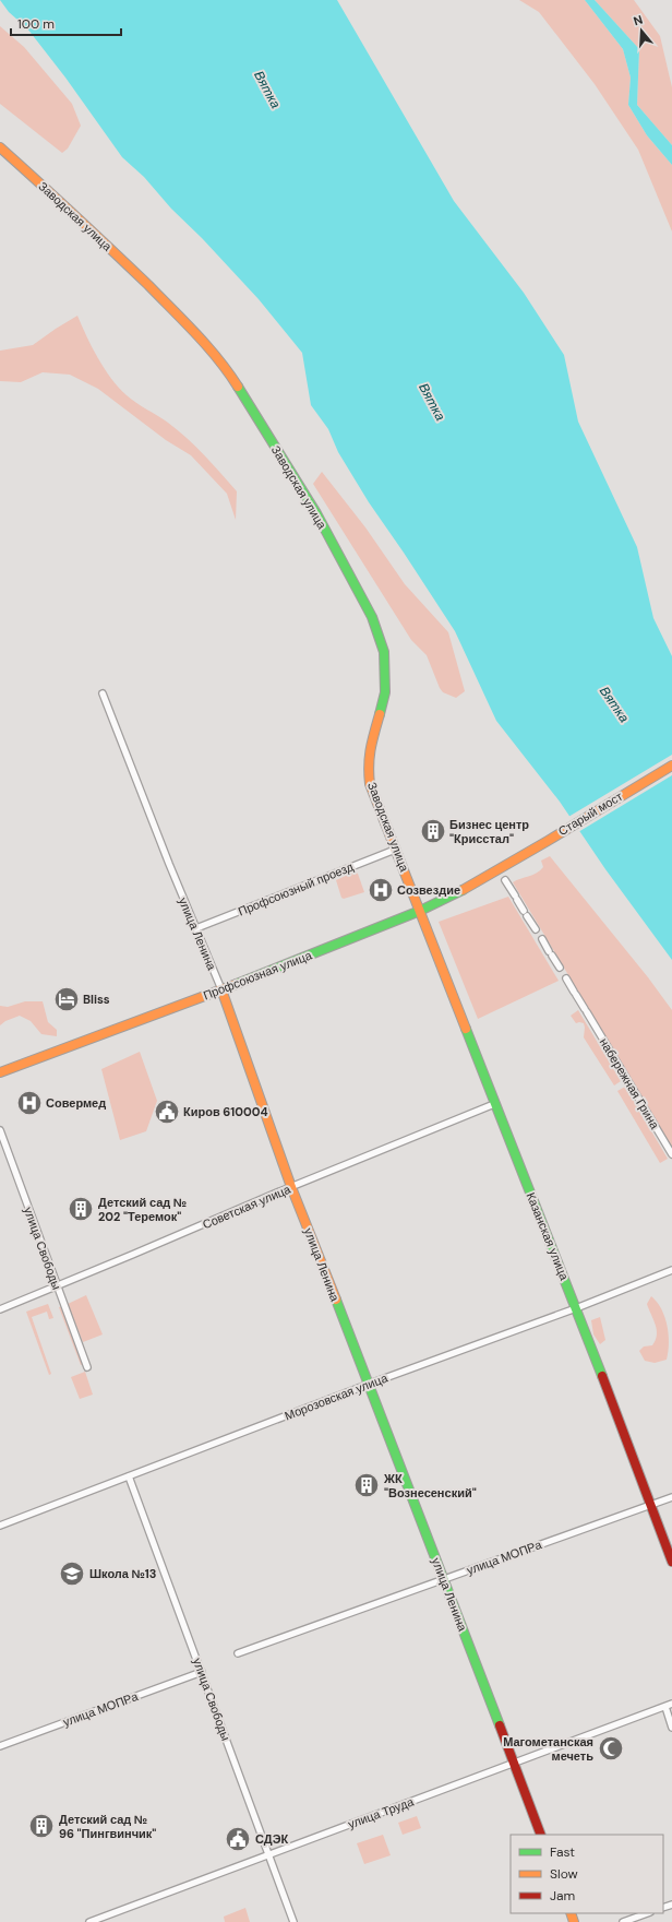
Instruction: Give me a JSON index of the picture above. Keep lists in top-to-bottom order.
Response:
{
  "streets": {
    "main road": [
      "Заводская улица",
      "Старый мост",
      "улица Ленина",
      "Профсоюзная улица",
      "Казанская улица"
    ],
    "street": [
      "Профсоюзный проезд",
      "набережная Грина",
      "Советская улица",
      "улица Свободы",
      "Морозовская улица",
      "улица МОПРа",
      "улица Труда"
    ]
  },
  "crossings": [
    ["Заводская улица", "Профсоюзный проезд"],
    ["Заводская улица", "Профсоюзная улица"],
    ["Заводская улица", "Казанская улица"],
    ["Старый мост", "Профсоюзная улица"],
    ["Профсоюзный проезд", "улица Ленина"],
    ["улица Ленина", "Профсоюзная улица"],
    ["улица Ленина", "Советская улица"],
    ["улица Ленина", "Морозовская улица"],
    ["улица Ленина", "улица МОПРа"],
    ["улица Ленина", "улица Труда"],
    ["Профсоюзная улица", "Казанская улица"],
    ["Советская улица", "Казанская улица"],
    ["Советская улица", "улица Свободы"],
    ["Казанская улица", "Морозовская улица"],
    ["Казанская улица", "улица МОПРа"],
    ["улица Свободы", "Морозовская улица"],
    ["улица Свободы", "улица МОПРа"],
    ["улица Свободы", "улица Труда"]
  ],
  "water": ["Вятка"],
  "places": {
    "building": [
      "Бизнес центр \"Крисстал\"",
      "Детский сад № 202 \"Теремок\"",
      "ЖК \"Вознесенский\"",
      "Детский сад № 96 \"Пингвинчик\""
    ],
    "hospital": ["Созвездие", "Совермед"],
    "hotel": ["Bliss"],
    "public building": ["Киров 610004", "СДЭК"],
    "school or university": ["Школа №13"],
    "mosque": ["Магометанская мечеть"]
  },
  "legend": ["Fast", "Slow", "Jam"],
  "scale_bar": "100 m",
  "north": "top"
}
